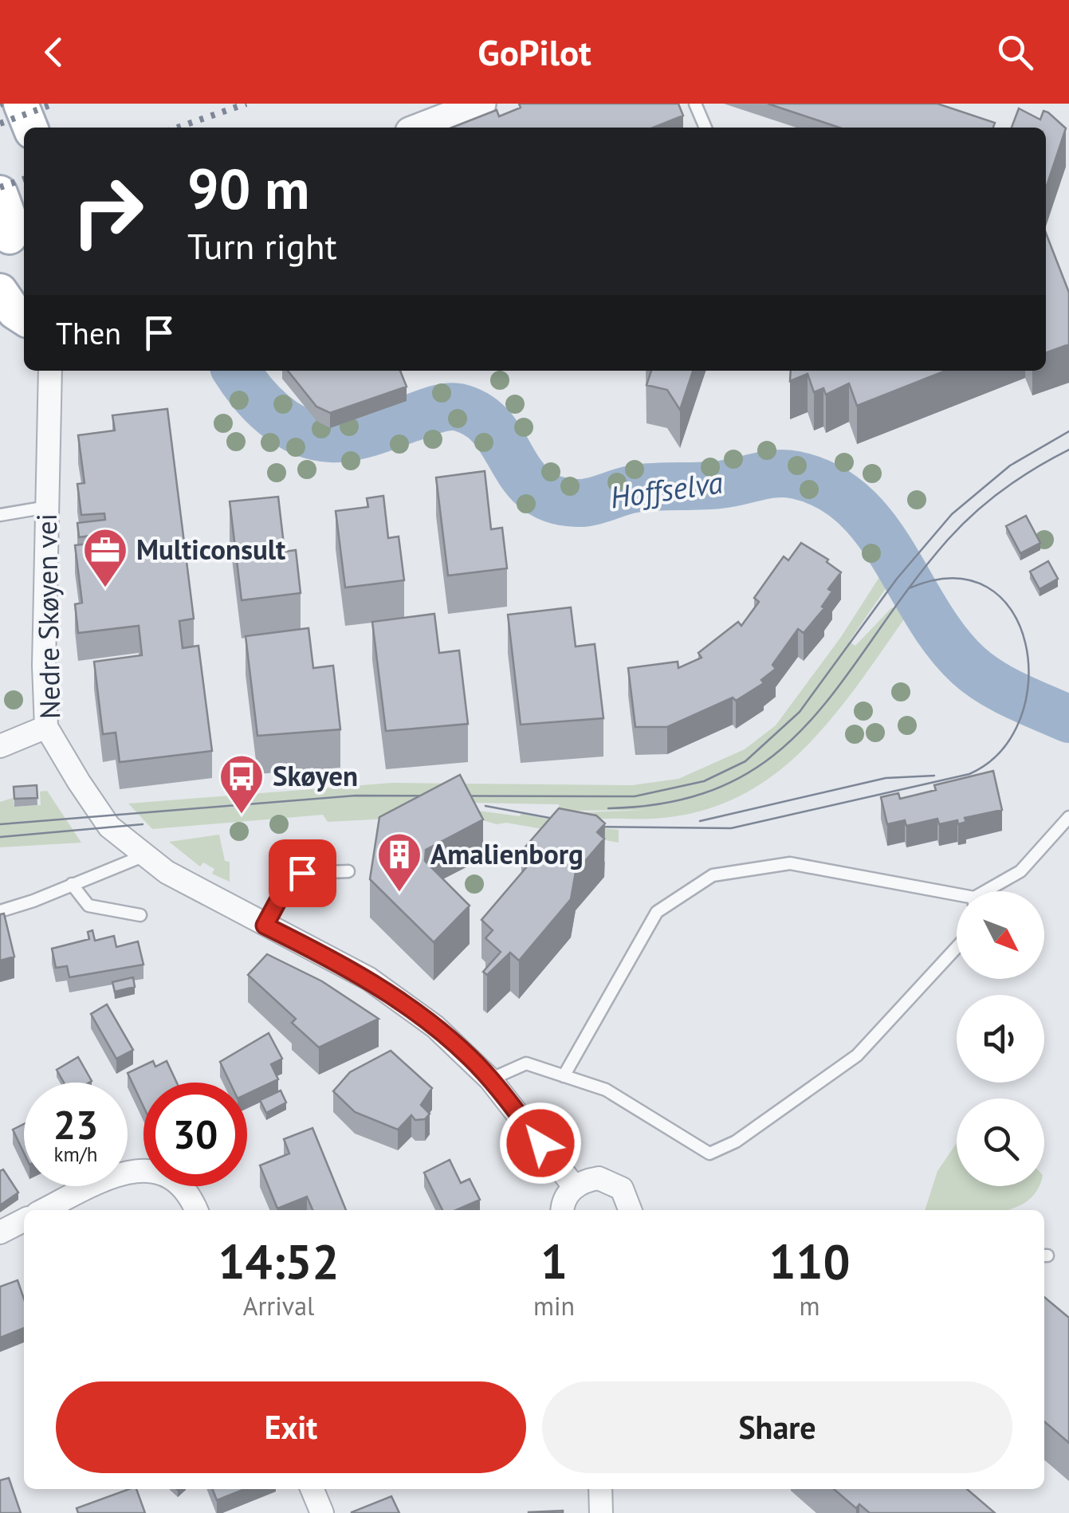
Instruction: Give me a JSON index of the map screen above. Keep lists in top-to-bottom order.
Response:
{
  "streets": {
    "street": ["Nedre Skøyen vei"]
  },
  "water": ["Hoffselva"],
  "places": {
    "office": ["Multiconsult"],
    "bus stop": ["Skøyen"],
    "building": ["Amalienborg"]
  },
  "north": "bottom right",
  "page": {
    "header": "GoPilot",
    "turn": ["90 m", "Turn right"],
    "then": "Then",
    "speed": "23 km/h",
    "limit": "30",
    "eta": [
      "14:52",
      "Arrival",
      "1",
      "min",
      "110",
      "m"
    ],
    "buttons": ["Exit", "Share"]
  }
}
